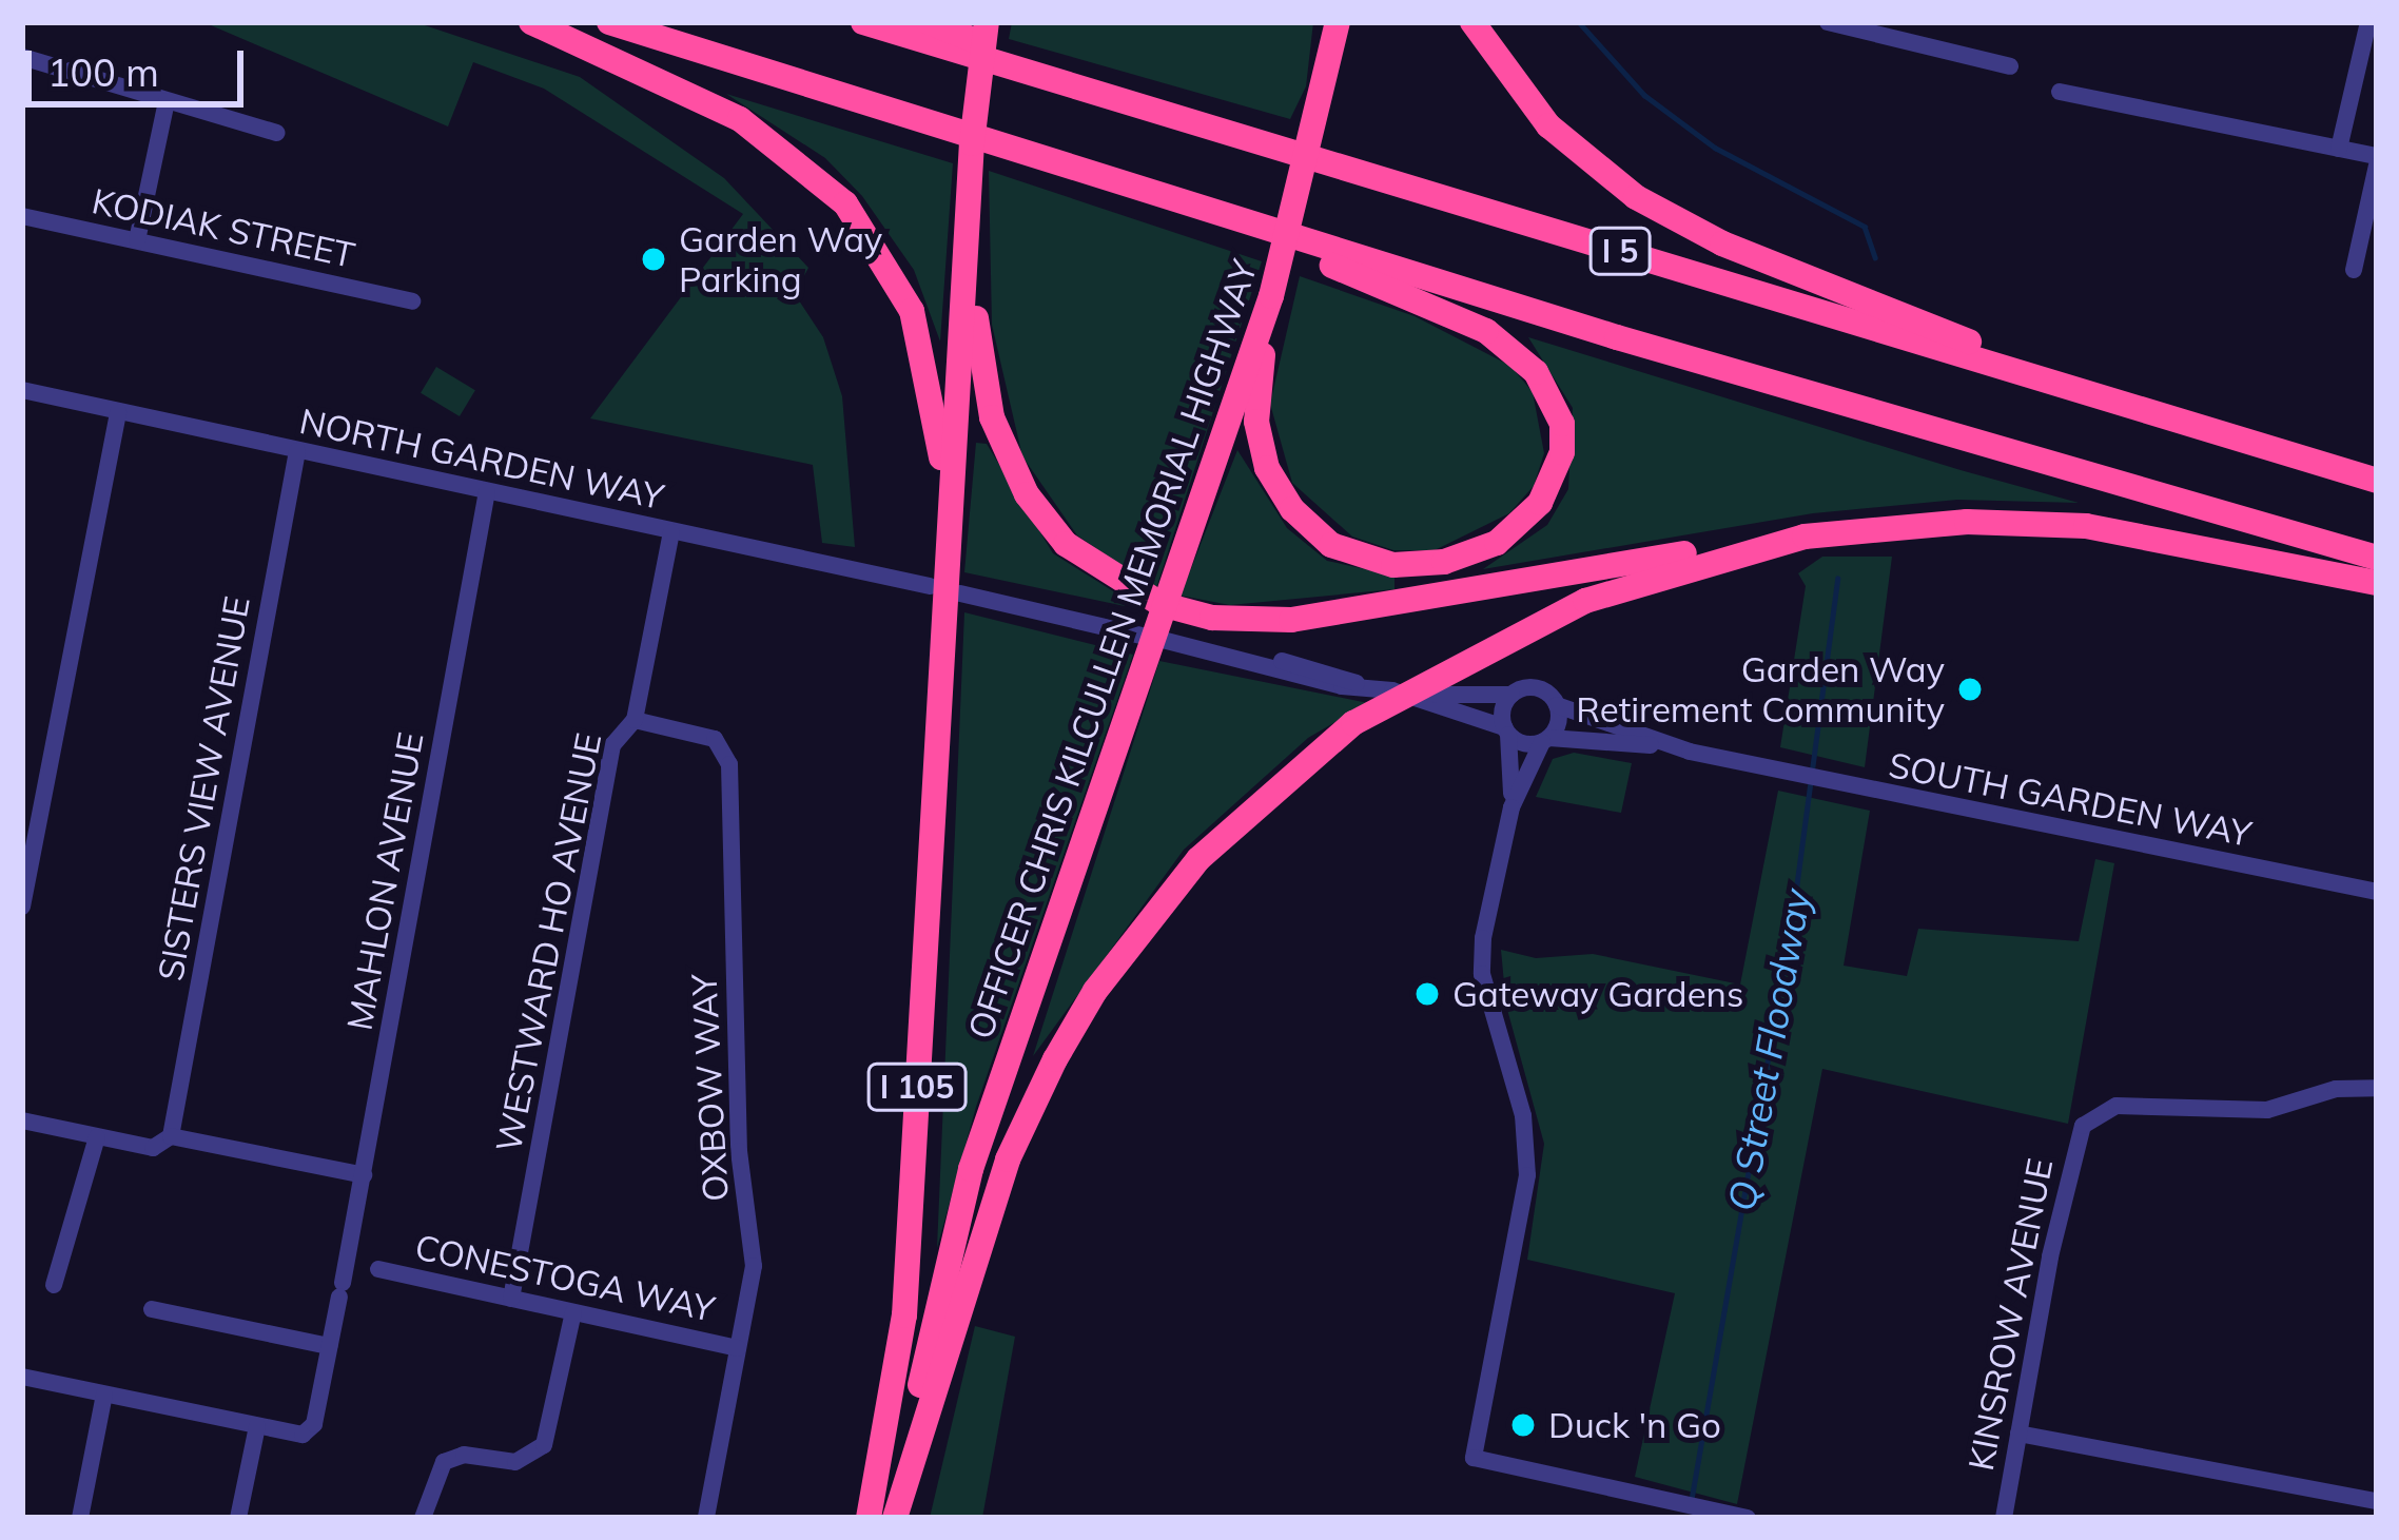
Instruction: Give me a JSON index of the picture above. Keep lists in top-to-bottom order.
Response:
{
  "streets": {
    "highway": ["I 5", "OFFICER CHRIS KILCULLEN MEMORIAL HIGHWAY", "I 105"],
    "street": [
      "KODIAK STREET",
      "NORTH GARDEN WAY",
      "SISTERS VIEW AVENUE",
      "SOUTH GARDEN WAY",
      "MAHLON AVENUE",
      "WESTWARD HO AVENUE",
      "OXBOW WAY",
      "CONESTOGA WAY",
      "KINSROW AVENUE"
    ]
  },
  "crossings": [
    ["NORTH GARDEN WAY", "SISTERS VIEW AVENUE"],
    ["NORTH GARDEN WAY", "MAHLON AVENUE"],
    ["NORTH GARDEN WAY", "WESTWARD HO AVENUE"],
    ["WESTWARD HO AVENUE", "OXBOW WAY"],
    ["WESTWARD HO AVENUE", "CONESTOGA WAY"],
    ["OXBOW WAY", "CONESTOGA WAY"]
  ],
  "water": ["Q Street Floodway"],
  "places": [
    "Garden Way Parking",
    "Garden Way Retirement Community",
    "Gateway Gardens",
    "Duck 'n Go"
  ],
  "scale_bar": "100 m"
}
